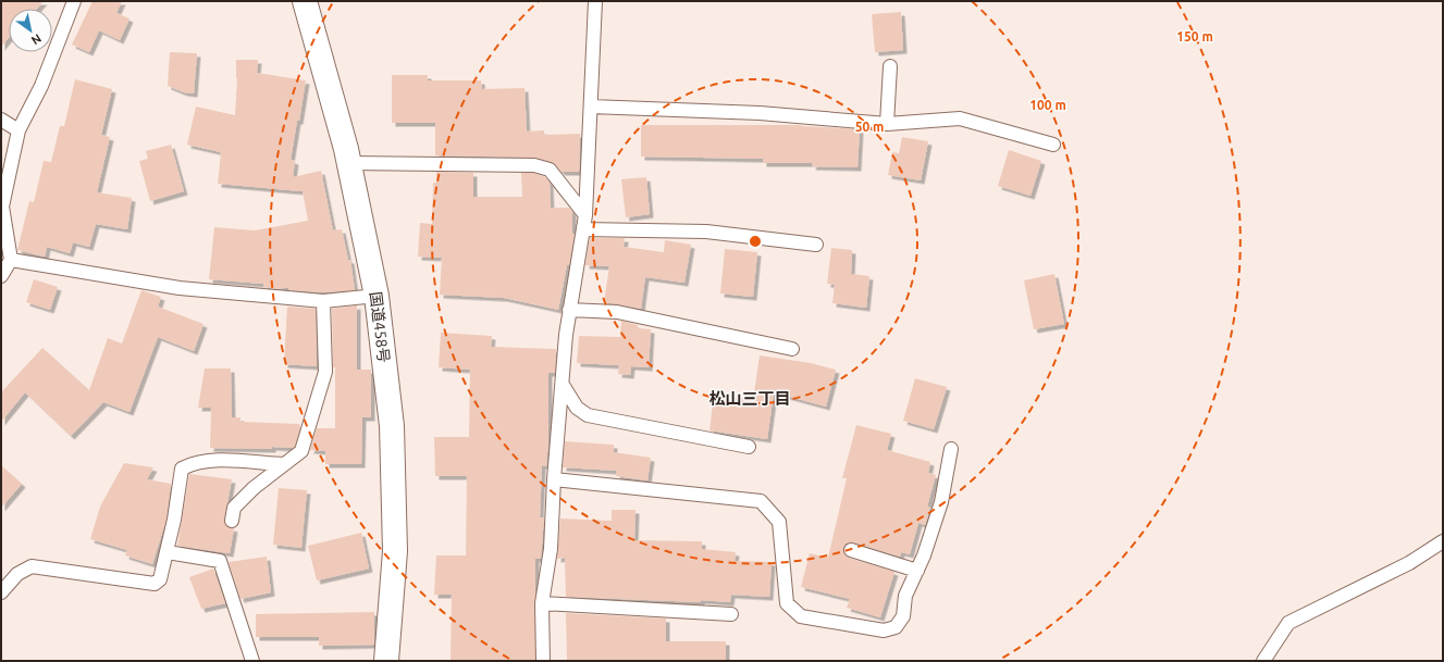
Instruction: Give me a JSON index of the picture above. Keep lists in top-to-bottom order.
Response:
{
  "streets": {
    "highway": ["国道458号"]
  },
  "districts": ["松山三丁目"],
  "north": "bottom right",
  "rings": ["150 m", "100 m", "50 m"]
}
